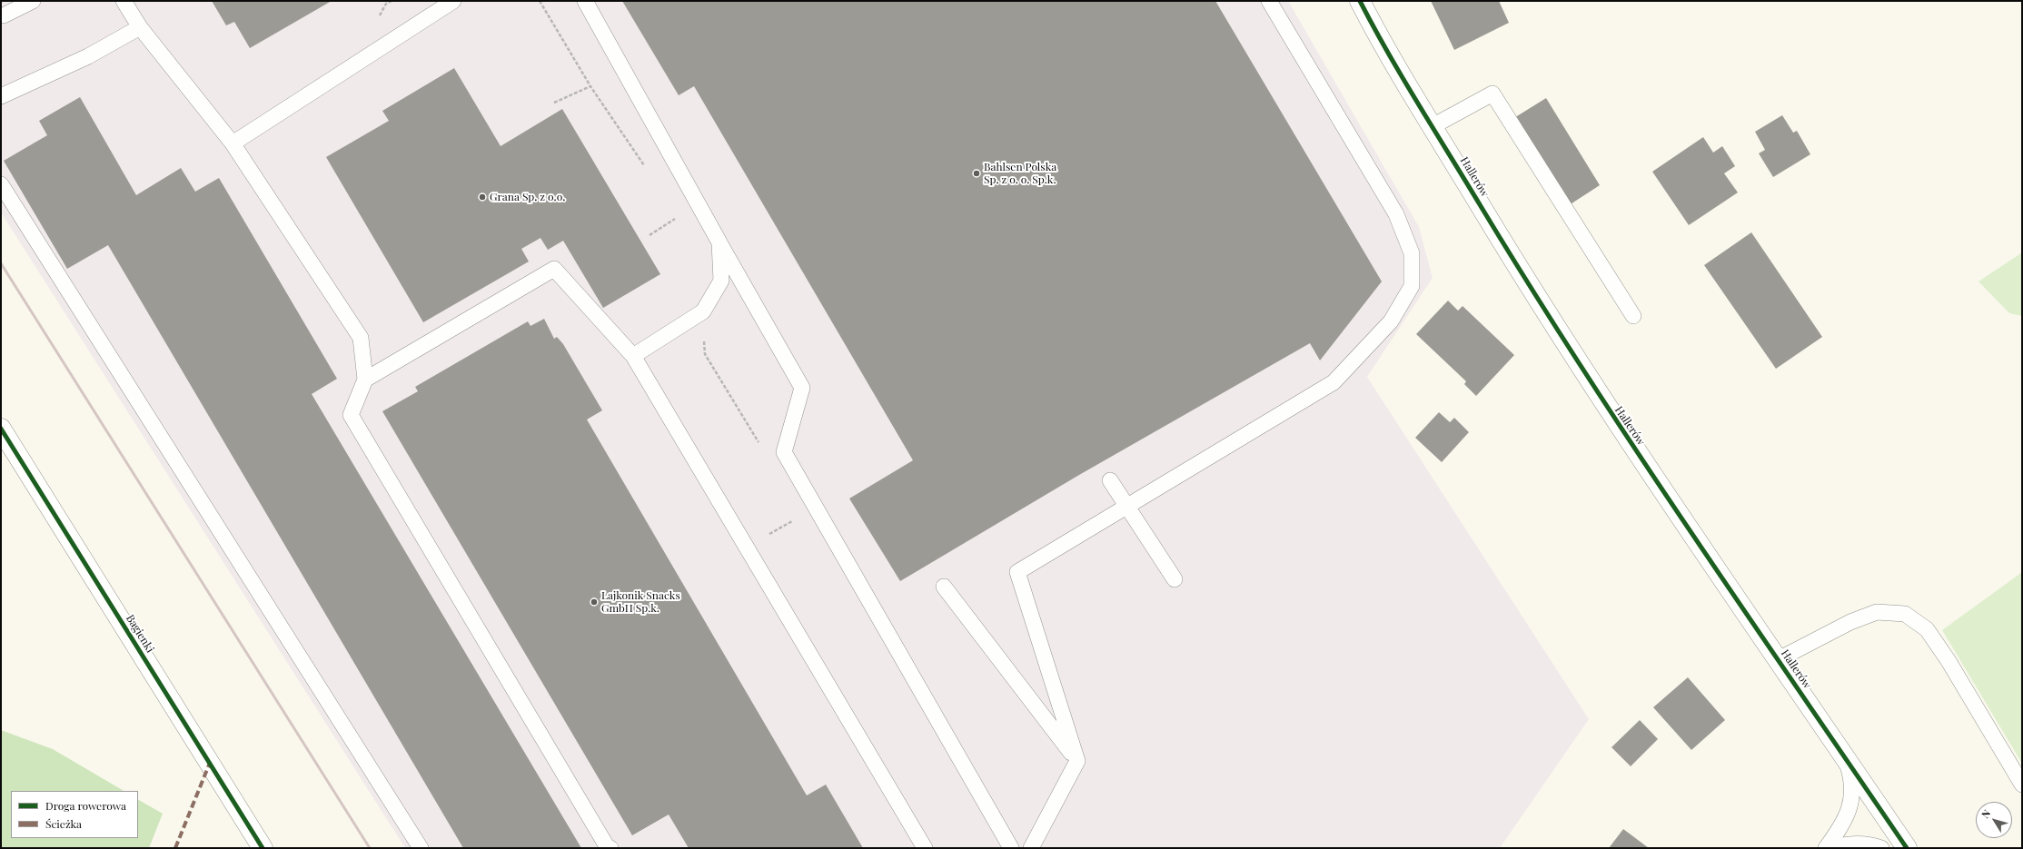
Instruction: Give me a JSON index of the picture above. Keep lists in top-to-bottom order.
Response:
{
  "streets": {
    "street": ["Hallerów", "Bagienki"]
  },
  "places": ["Bahlsen Polska Sp. z o. o. Sp.k.", "Grana Sp. z o.o.", "Lajkonik Snacks GmbH Sp.k."],
  "legend": ["Droga rowerowa", "Ścieżka"],
  "north": "top left"
}
